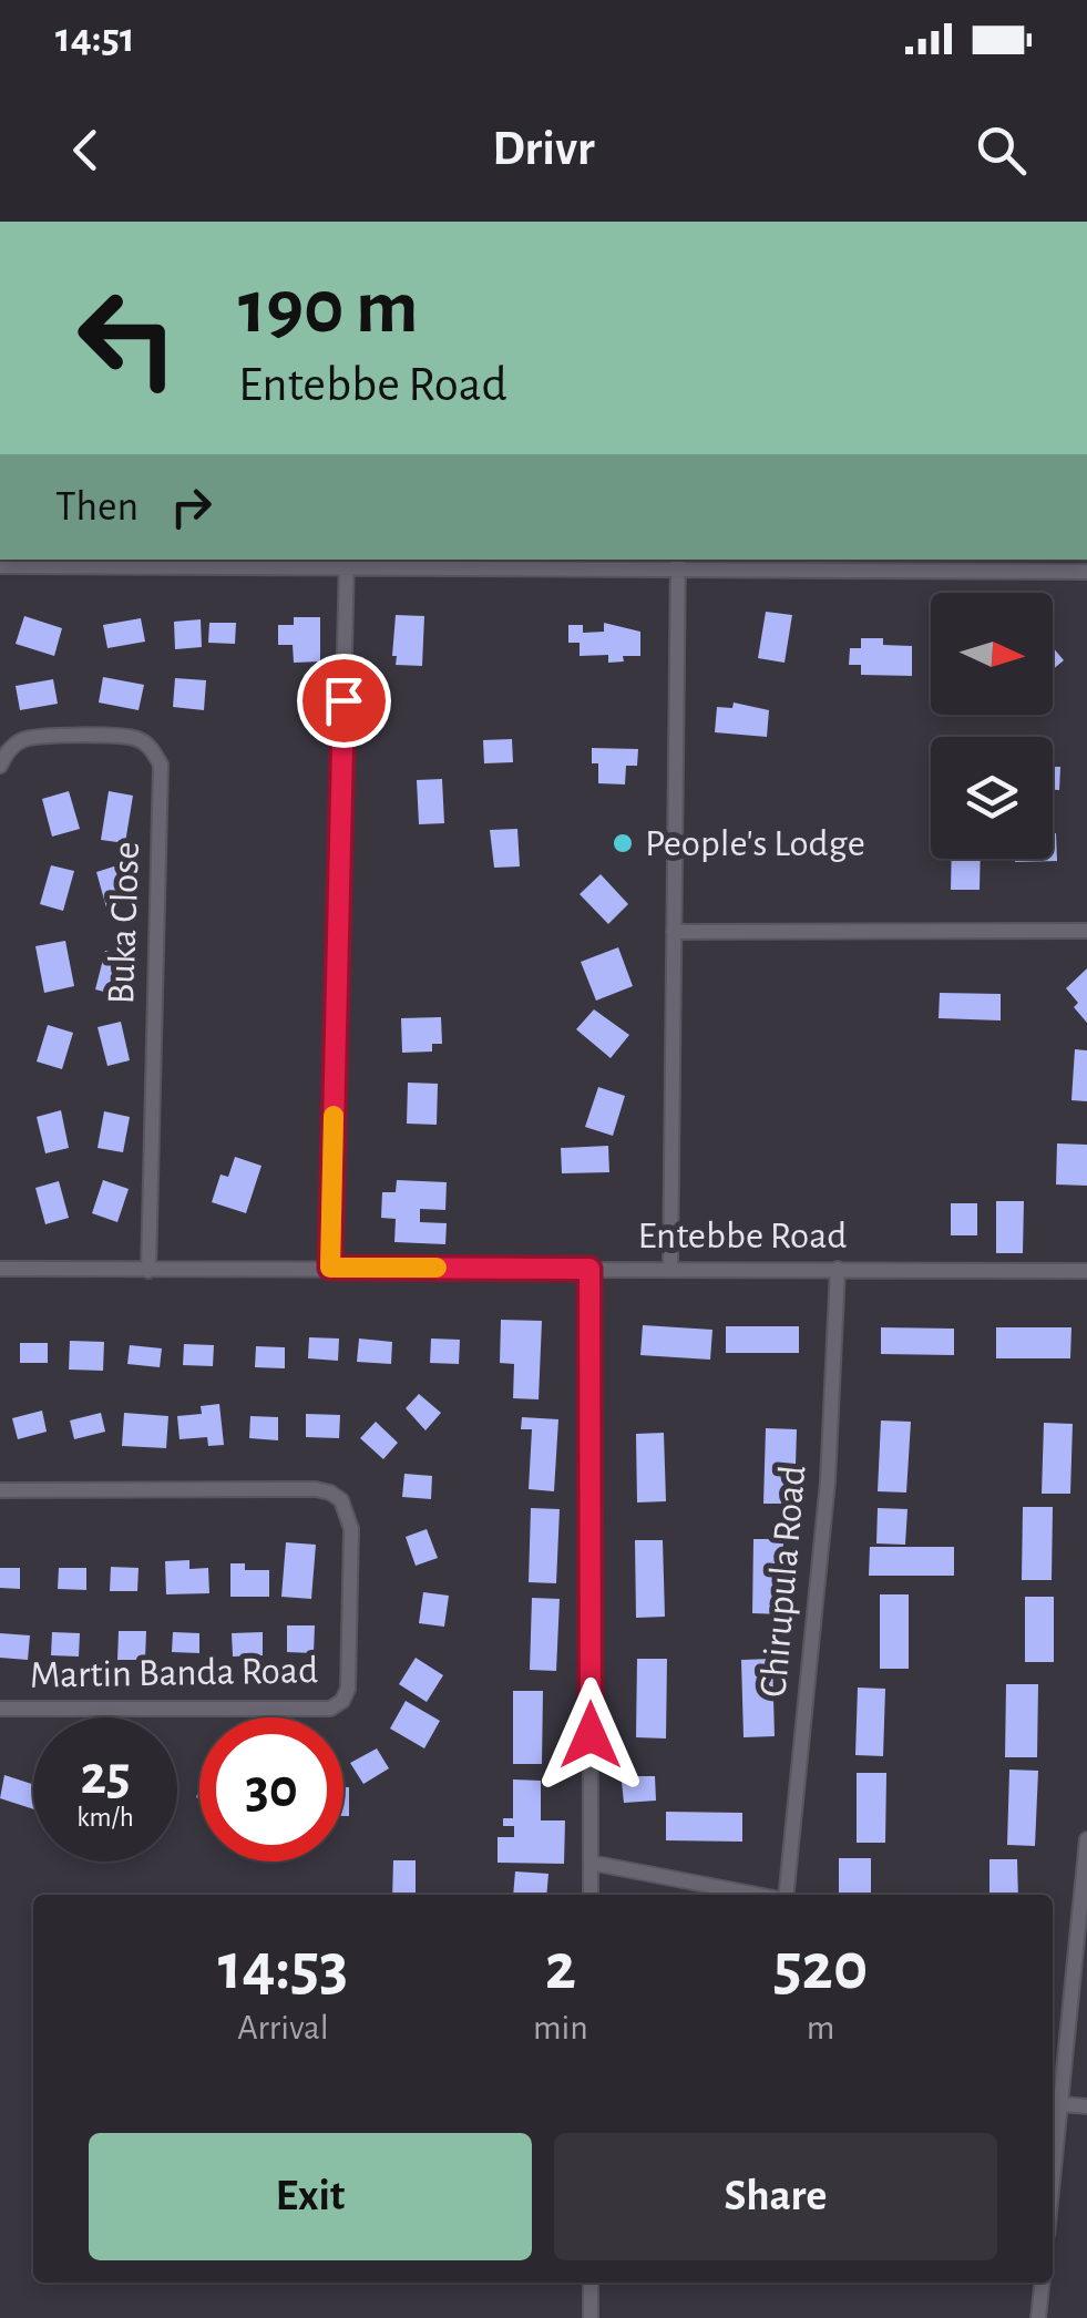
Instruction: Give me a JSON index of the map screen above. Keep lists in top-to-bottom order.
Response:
{
  "streets": {
    "street": [
      "Buka Close",
      "Entebbe Road",
      "Chirupula Road",
      "Martin Banda Road"
    ]
  },
  "crossings": [
    ["Buka Close", "Entebbe Road"],
    ["Entebbe Road", "Chirupula Road"]
  ],
  "places": ["People's Lodge"],
  "north": "right",
  "page": {
    "status": "14:51",
    "header": "Drivr",
    "turn": ["190 m", "Entebbe Road"],
    "then": "Then",
    "speed": "25 km/h",
    "limit": "30",
    "eta": [
      "14:53",
      "Arrival",
      "2",
      "min",
      "520",
      "m"
    ],
    "buttons": ["Exit", "Share"]
  }
}
